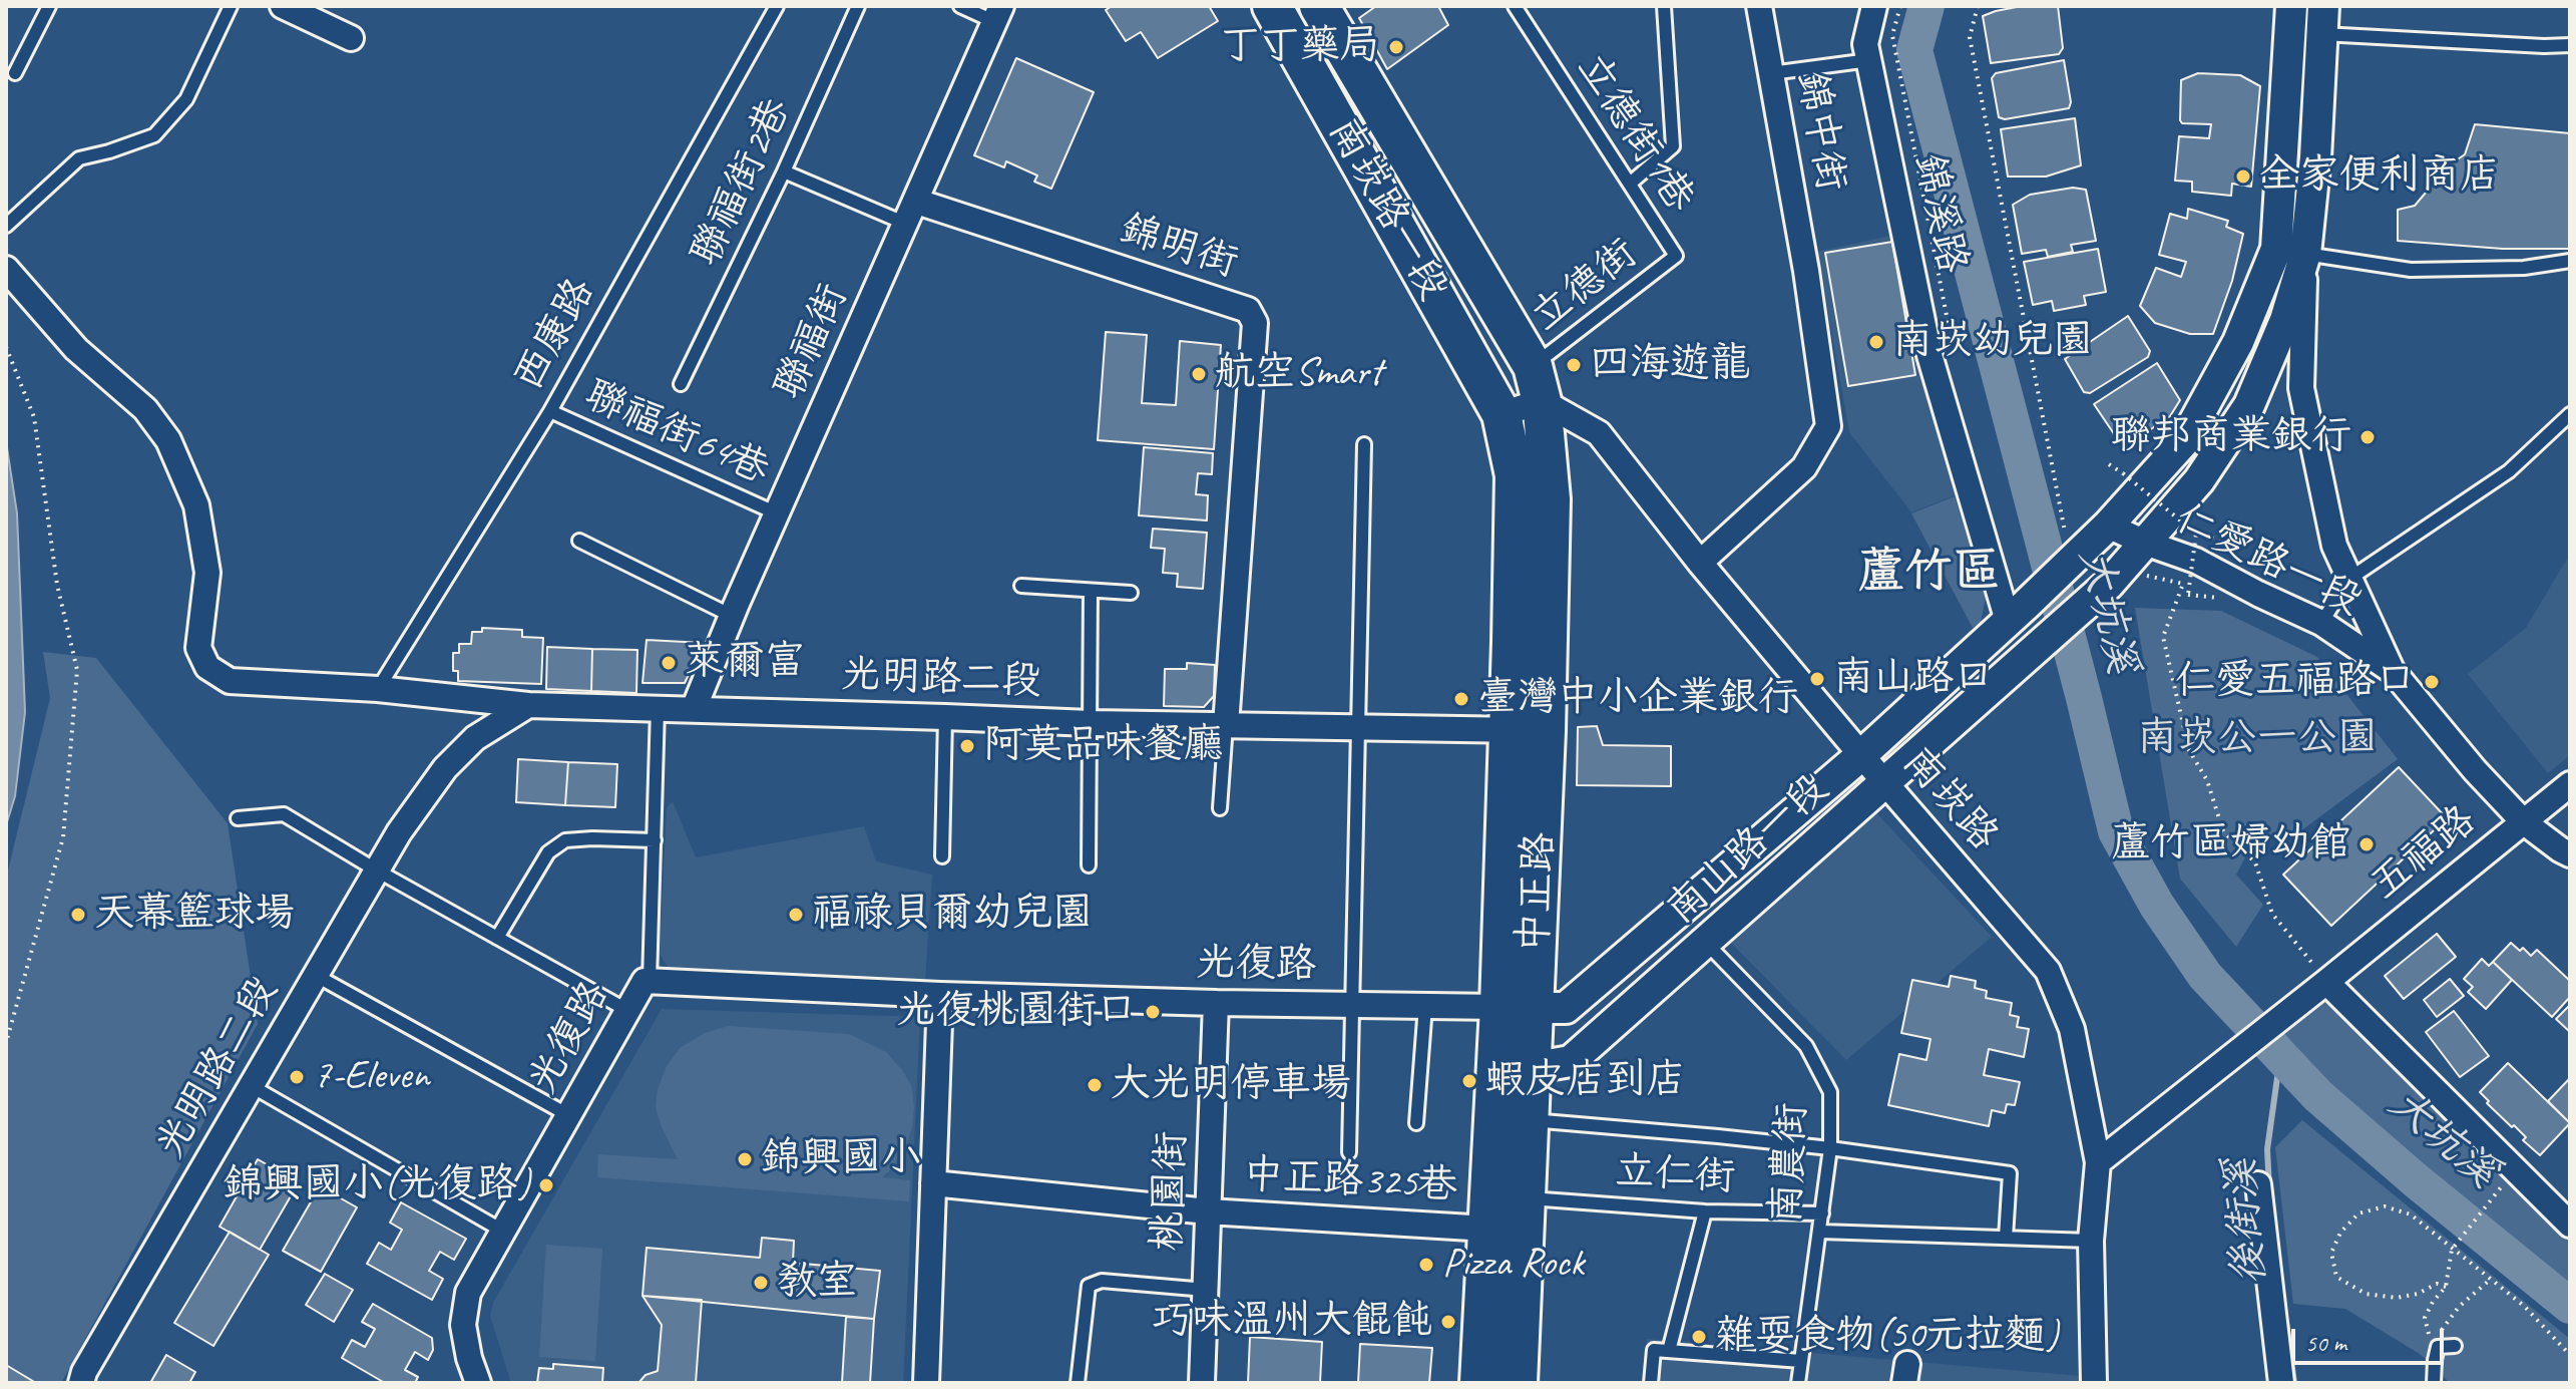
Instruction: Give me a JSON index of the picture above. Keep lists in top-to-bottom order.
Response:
{
  "streets": {
    "main road": ["南崁路一段", "中正路"],
    "street": [
      "錦中街",
      "錦溪路",
      "錦明街",
      "聯福街",
      "仁愛路一段",
      "光明路二段",
      "南崁路",
      "南山路一段",
      "五福路",
      "光復路",
      "中正路325巷",
      "桃園街"
    ],
    "lane": [
      "立德街1巷",
      "聯福街2巷",
      "立德街",
      "西康路",
      "聯福街64巷",
      "南農街",
      "立仁街"
    ]
  },
  "crossings": [
    ["錦中街", "南崁路"],
    ["立德街1巷", "立德街"],
    ["南崁路一段", "立德街"],
    ["南崁路一段", "南崁路"],
    ["南崁路一段", "中正路"],
    ["錦溪路", "南山路一段"],
    ["錦明街", "聯福街"],
    ["錦明街", "光明路二段"],
    ["立德街", "南崁路"],
    ["立德街", "中正路"],
    ["西康路", "聯福街64巷"],
    ["聯福街", "聯福街64巷"],
    ["聯福街", "光明路二段"],
    ["仁愛路一段", "南山路一段"],
    ["仁愛路一段", "五福路"],
    ["光明路二段", "中正路"],
    ["南崁路", "南山路一段"],
    ["南崁路", "五福路"],
    ["南崁路", "中正路"],
    ["南山路一段", "中正路"],
    ["南山路一段", "光復路"],
    ["南山路一段", "南農街"],
    ["中正路", "光復路"],
    ["中正路", "立仁街"],
    ["中正路", "中正路325巷"],
    ["光復路", "桃園街"],
    ["南農街", "立仁街"],
    ["中正路325巷", "桃園街"]
  ],
  "districts": ["蘆竹區"],
  "water": ["大坑溪", "後街溪"],
  "parks": ["南崁公一公園"],
  "places": [
    "丁丁藥局",
    "全家便利商店",
    "南崁幼兒園",
    "四海遊龍",
    "航空Smart",
    "聯邦商業銀行",
    "萊爾富",
    "南山路口",
    "仁愛五福路口",
    "臺灣中小企業銀行",
    "阿莫品味餐廳",
    "蘆竹區婦幼館",
    "天幕籃球場",
    "福祿貝爾幼兒園",
    "光復桃園街口",
    "7-Eleven",
    "蝦皮店到店",
    "大光明停車場",
    "錦興國小",
    "錦興國小(光復路)",
    "Pizza Rock",
    "教室",
    "巧味溫州大餛飩",
    "雜耍食物(50元拉麵)"
  ],
  "scale_bar": "50 m"
}
